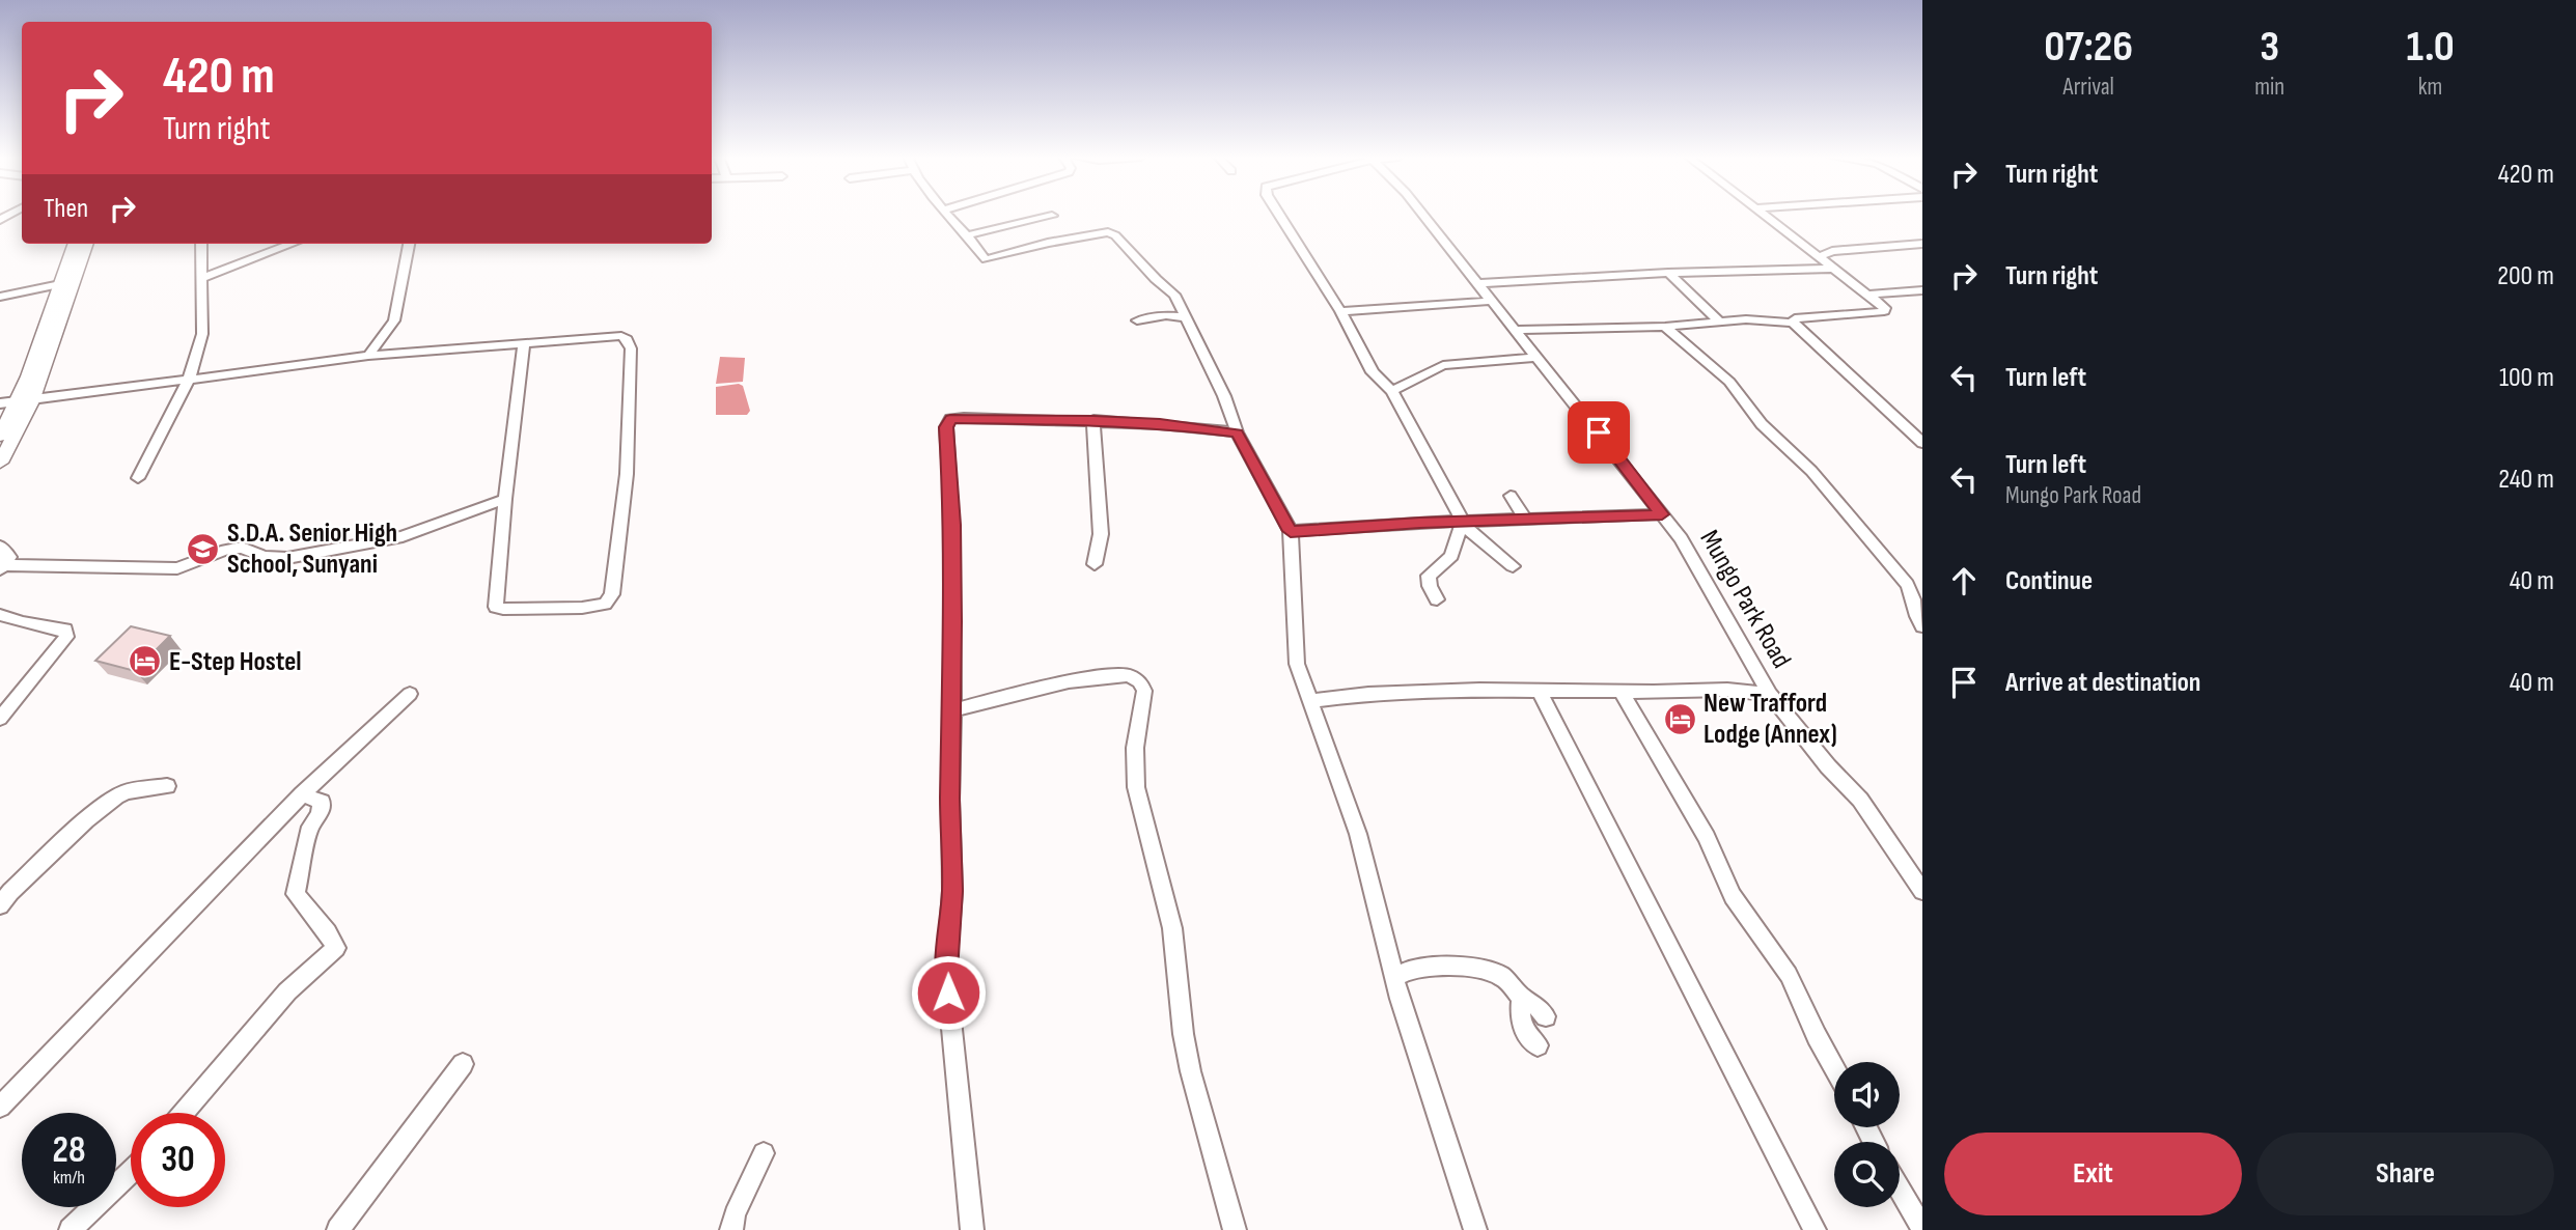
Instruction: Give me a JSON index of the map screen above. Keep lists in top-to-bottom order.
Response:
{
  "streets": {
    "street": ["Mungo Park Road"]
  },
  "places": {
    "school or university": ["S.D.A. Senior High School, Sunyani"],
    "hotel": ["E-Step Hostel", "New Trafford Lodge (Annex)"]
  },
  "page": {
    "eta": [
      "07:26",
      "Arrival",
      "3",
      "min",
      "1.0",
      "km"
    ],
    "turn": ["420 m", "Turn right"],
    "list": [
      {
        "name": "Turn right",
        "value": "420 m"
      },
      {
        "name": "Turn right",
        "value": "200 m"
      },
      {
        "name": "Turn left",
        "value": "100 m"
      },
      {
        "name": "Turn left",
        "note": "Mungo Park Road",
        "value": "240 m"
      },
      {
        "name": "Continue",
        "value": "40 m"
      },
      {
        "name": "Arrive at destination",
        "value": "40 m"
      }
    ],
    "then": "Then",
    "speed": "28 km/h",
    "limit": "30",
    "buttons": ["Exit", "Share"]
  }
}
